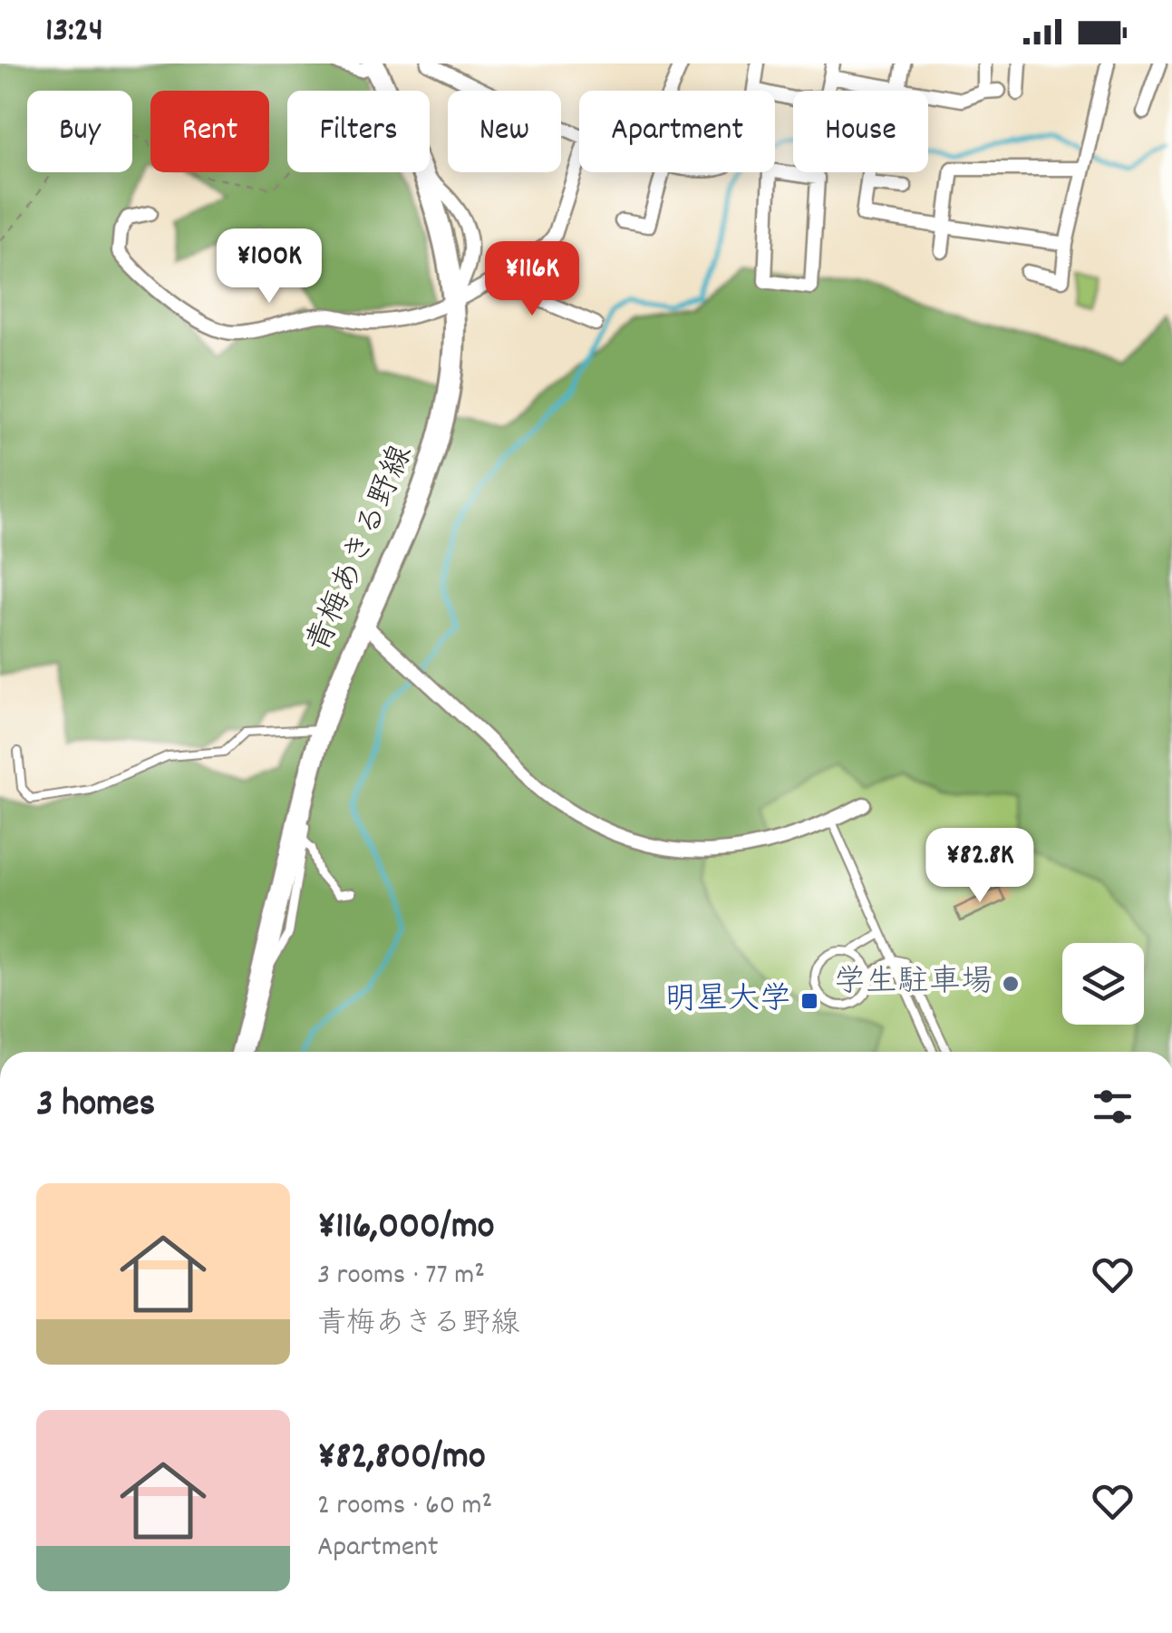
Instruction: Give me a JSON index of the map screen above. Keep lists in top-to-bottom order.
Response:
{
  "streets": {
    "main road": ["青梅あきる野線"]
  },
  "places": {
    "other": ["学生駐車場"],
    "transit": ["明星大学"]
  },
  "page": {
    "status": "13:24",
    "chip": [
      "Buy",
      "Rent",
      "Filters",
      "New",
      "Apartment",
      "House"
    ],
    "price": ["¥100K", "¥116K", "¥82.8K"],
    "heading": "3 homes",
    "list": [
      {
        "name": "¥116,000/mo",
        "note": "3 rooms · 77 m² · 青梅あきる野線"
      },
      {
        "name": "¥82,800/mo",
        "note": "2 rooms · 60 m² · Apartment"
      }
    ]
  }
}
